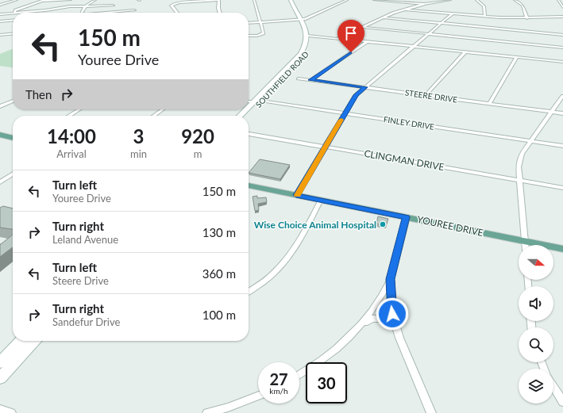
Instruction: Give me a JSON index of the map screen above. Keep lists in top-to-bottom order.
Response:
{
  "streets": {
    "main road": ["SOUTHFIELD ROAD", "YOUREE DRIVE"],
    "street": ["STEERE DRIVE", "FINLEY DRIVE", "CLINGMAN DRIVE"]
  },
  "crossings": [
    ["SOUTHFIELD ROAD", "FINLEY DRIVE"]
  ],
  "places": ["Wise Choice Animal Hospital"],
  "north": "right",
  "page": {
    "turn": ["150 m", "Youree Drive"],
    "then": "Then",
    "eta": [
      "14:00",
      "Arrival",
      "3",
      "min",
      "920",
      "m"
    ],
    "list": [
      {
        "name": "Turn left",
        "note": "Youree Drive",
        "value": "150 m"
      },
      {
        "name": "Turn right",
        "note": "Leland Avenue",
        "value": "130 m"
      },
      {
        "name": "Turn left",
        "note": "Steere Drive",
        "value": "360 m"
      },
      {
        "name": "Turn right",
        "note": "Sandefur Drive",
        "value": "100 m"
      }
    ],
    "speed": "27 km/h",
    "limit": "30"
  }
}
